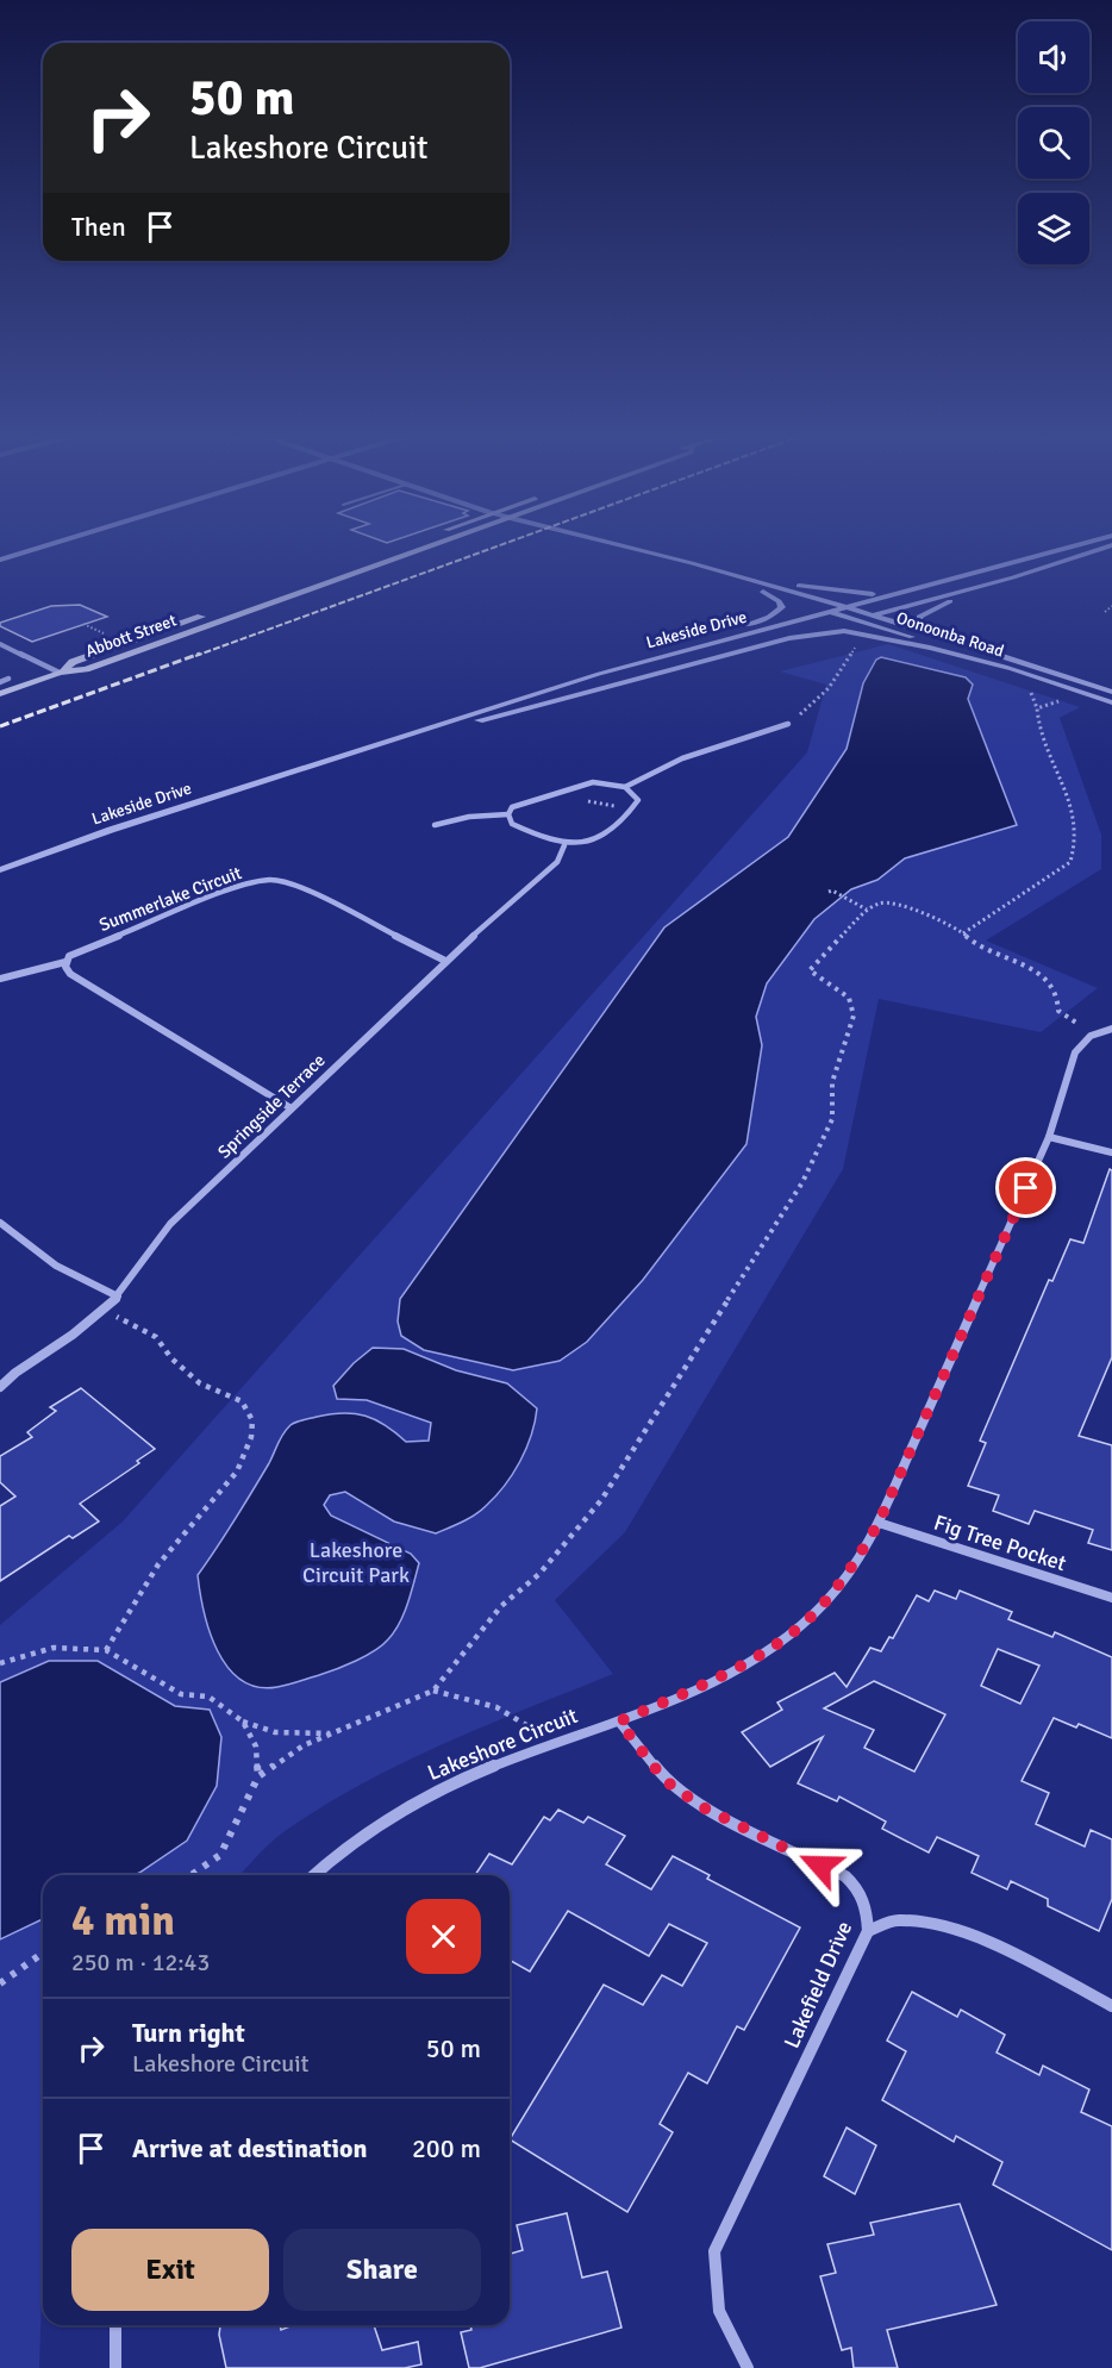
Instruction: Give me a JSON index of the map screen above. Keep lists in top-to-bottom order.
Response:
{
  "streets": {
    "main road": ["Abbott Street"],
    "street": [
      "Lakeside Drive",
      "Oonoonba Road",
      "Summerlake Circuit",
      "Springside Terrace",
      "Fig Tree Pocket",
      "Lakeshore Circuit",
      "Lakefield Drive"
    ]
  },
  "crossings": [
    ["Lakeside Drive", "Oonoonba Road"],
    ["Summerlake Circuit", "Springside Terrace"],
    ["Fig Tree Pocket", "Lakeshore Circuit"],
    ["Lakeshore Circuit", "Lakefield Drive"]
  ],
  "parks": ["Lakeshore Circuit Park"],
  "page": {
    "turn": ["50 m", "Lakeshore Circuit"],
    "then": "Then",
    "heading": ["4 min", "250 m · 12:43"],
    "list": [
      {
        "name": "Turn right",
        "note": "Lakeshore Circuit",
        "value": "50 m"
      },
      {
        "name": "Arrive at destination",
        "value": "200 m"
      }
    ],
    "buttons": ["Exit", "Share"]
  }
}
